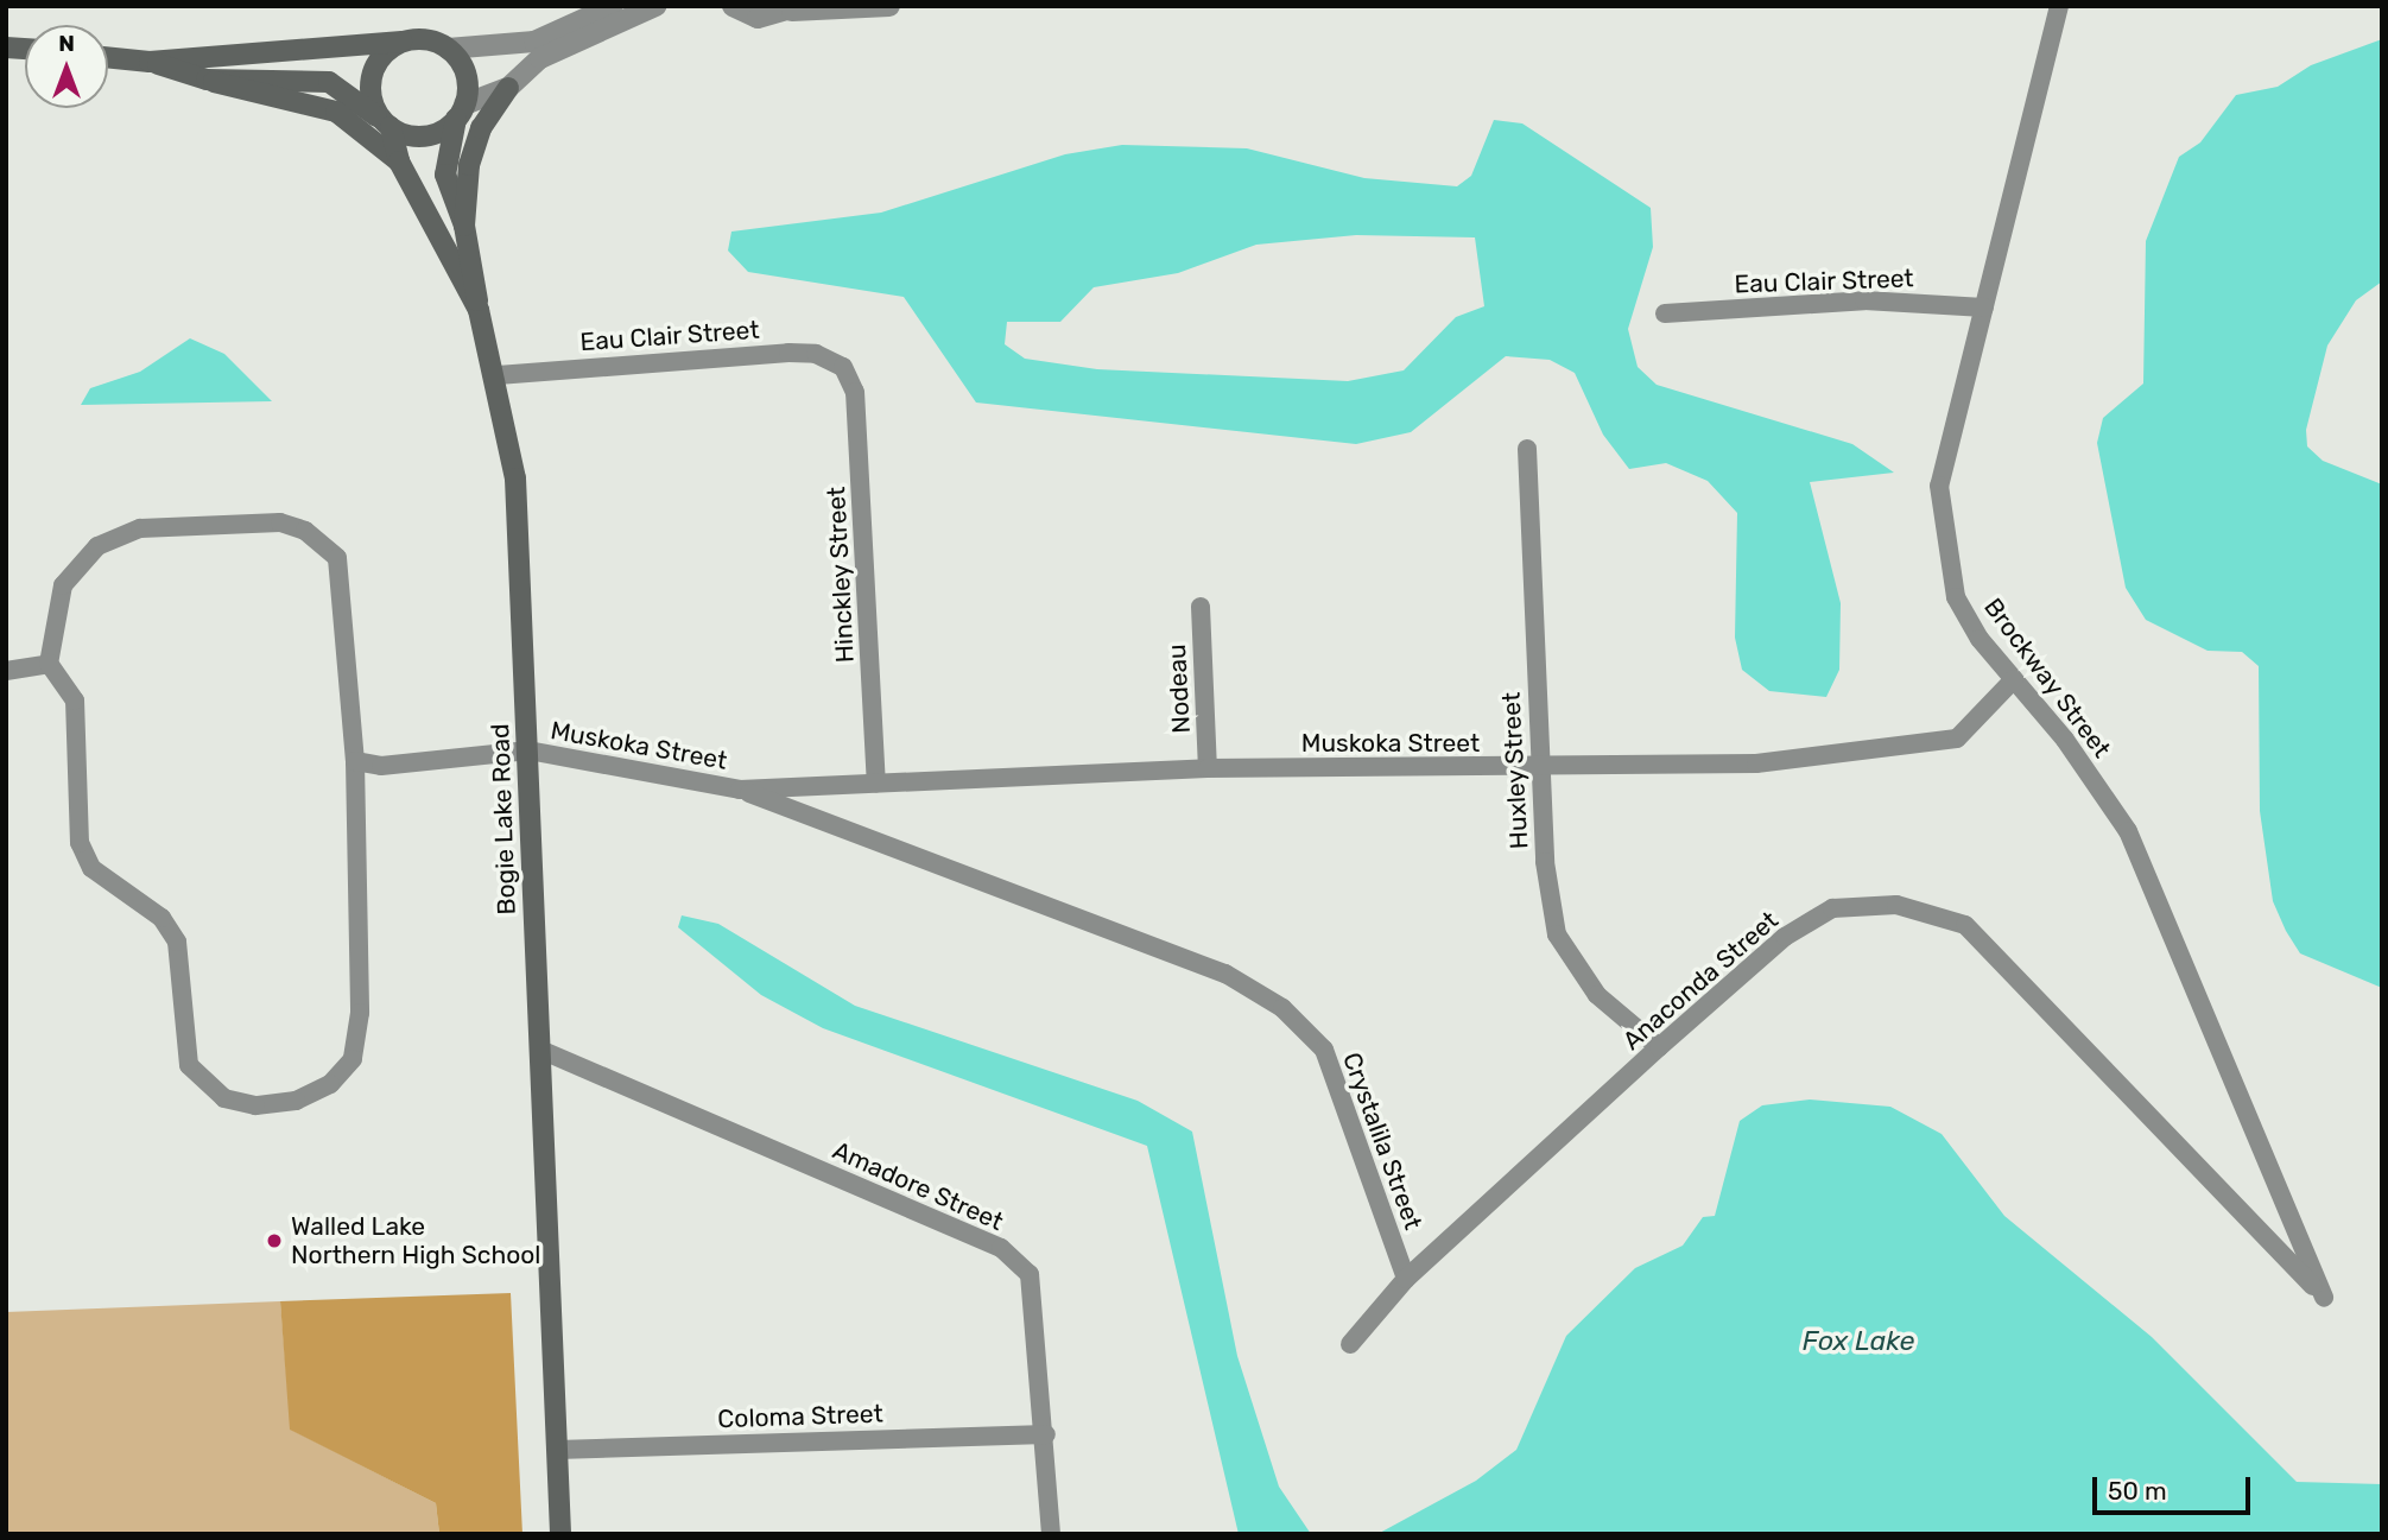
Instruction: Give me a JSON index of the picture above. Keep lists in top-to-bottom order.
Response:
{
  "streets": {
    "main road": ["Bogie Lake Road"],
    "street": [
      "Eau Clair Street",
      "Hinckley Street",
      "Brockway Street",
      "Nodeau",
      "Muskoka Street",
      "Huxley Street",
      "Anaconda Street",
      "Crystalila Street",
      "Amadore Street",
      "Coloma Street"
    ]
  },
  "crossings": [
    ["Eau Clair Street", "Hinckley Street"],
    ["Eau Clair Street", "Brockway Street"],
    ["Eau Clair Street", "Bogie Lake Road"],
    ["Hinckley Street", "Muskoka Street"],
    ["Brockway Street", "Muskoka Street"],
    ["Brockway Street", "Anaconda Street"],
    ["Nodeau", "Muskoka Street"],
    ["Muskoka Street", "Huxley Street"],
    ["Muskoka Street", "Bogie Lake Road"],
    ["Muskoka Street", "Crystalila Street"],
    ["Huxley Street", "Anaconda Street"],
    ["Bogie Lake Road", "Amadore Street"],
    ["Bogie Lake Road", "Coloma Street"],
    ["Anaconda Street", "Crystalila Street"],
    ["Amadore Street", "Coloma Street"]
  ],
  "water": ["Fox Lake"],
  "places": ["Walled Lake Northern High School"],
  "scale_bar": "50 m",
  "north": "top"
}
